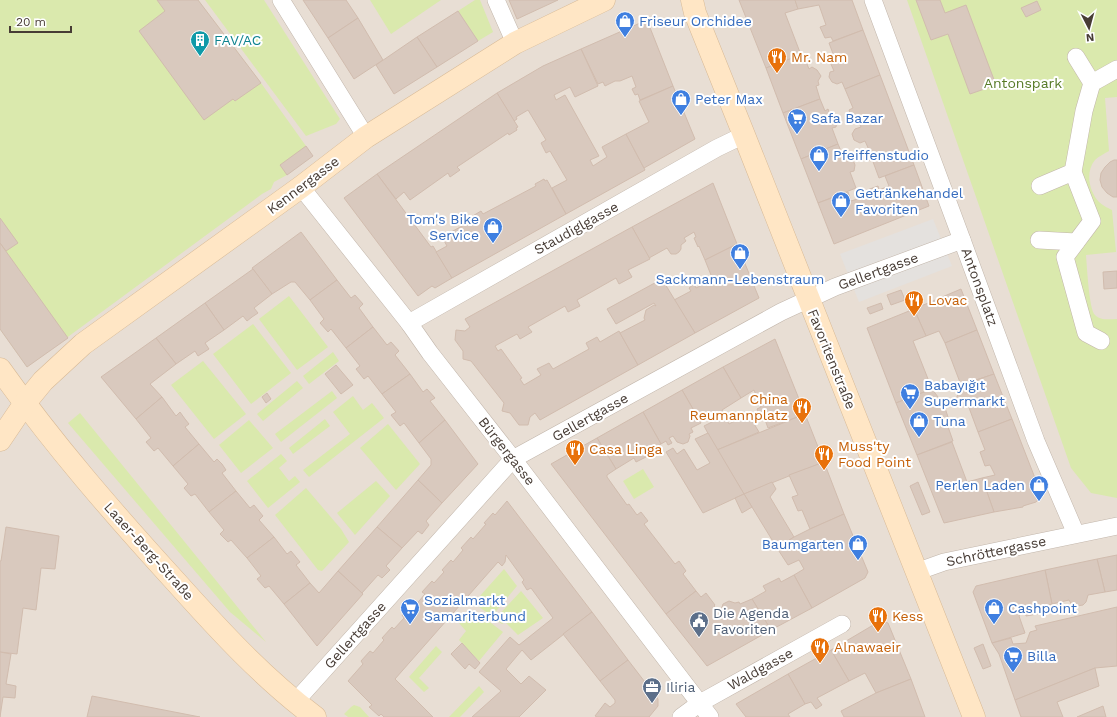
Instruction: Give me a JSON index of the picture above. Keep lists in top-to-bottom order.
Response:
{
  "streets": {
    "main road": ["Kennergasse", "Favoritenstraße", "Laaer-Berg-Straße"],
    "street": [
      "Staudiglgasse",
      "Gellertgasse",
      "Antonsplatz",
      "Bürgergasse",
      "Schröttergasse",
      "Waldgasse"
    ]
  },
  "crossings": [
    ["Kennergasse", "Bürgergasse"],
    ["Kennergasse", "Laaer-Berg-Straße"],
    ["Staudiglgasse", "Favoritenstraße"],
    ["Staudiglgasse", "Bürgergasse"],
    ["Gellertgasse", "Antonsplatz"],
    ["Gellertgasse", "Favoritenstraße"],
    ["Gellertgasse", "Bürgergasse"],
    ["Gellertgasse", "Laaer-Berg-Straße"],
    ["Antonsplatz", "Schröttergasse"],
    ["Favoritenstraße", "Schröttergasse"],
    ["Bürgergasse", "Waldgasse"]
  ],
  "parks": ["Antonspark"],
  "places": {
    "shop": [
      "Friseur Orchidee",
      "Peter Max",
      "Pfeiffenstudio",
      "Getränkehandel Favoriten",
      "Tom's Bike Service",
      "Sackmann-Lebenstraum",
      "Tuna",
      "Perlen Laden",
      "Baumgarten",
      "Cashpoint"
    ],
    "building": ["FAV/AC"],
    "restaurant": [
      "Mr. Nam",
      "Lovac",
      "China Reumannplatz",
      "Casa Linga",
      "Muss'ty Food Point",
      "Kess",
      "Alnawaeir"
    ],
    "supermarket": [
      "Safa Bazar",
      "Babayığıt Supermarkt",
      "Sozialmarkt Samariterbund",
      "Billa"
    ],
    "public building": ["Die Agenda Favoriten"],
    "office": ["Iliria"]
  },
  "scale_bar": "20 m",
  "north": "bottom"
}
